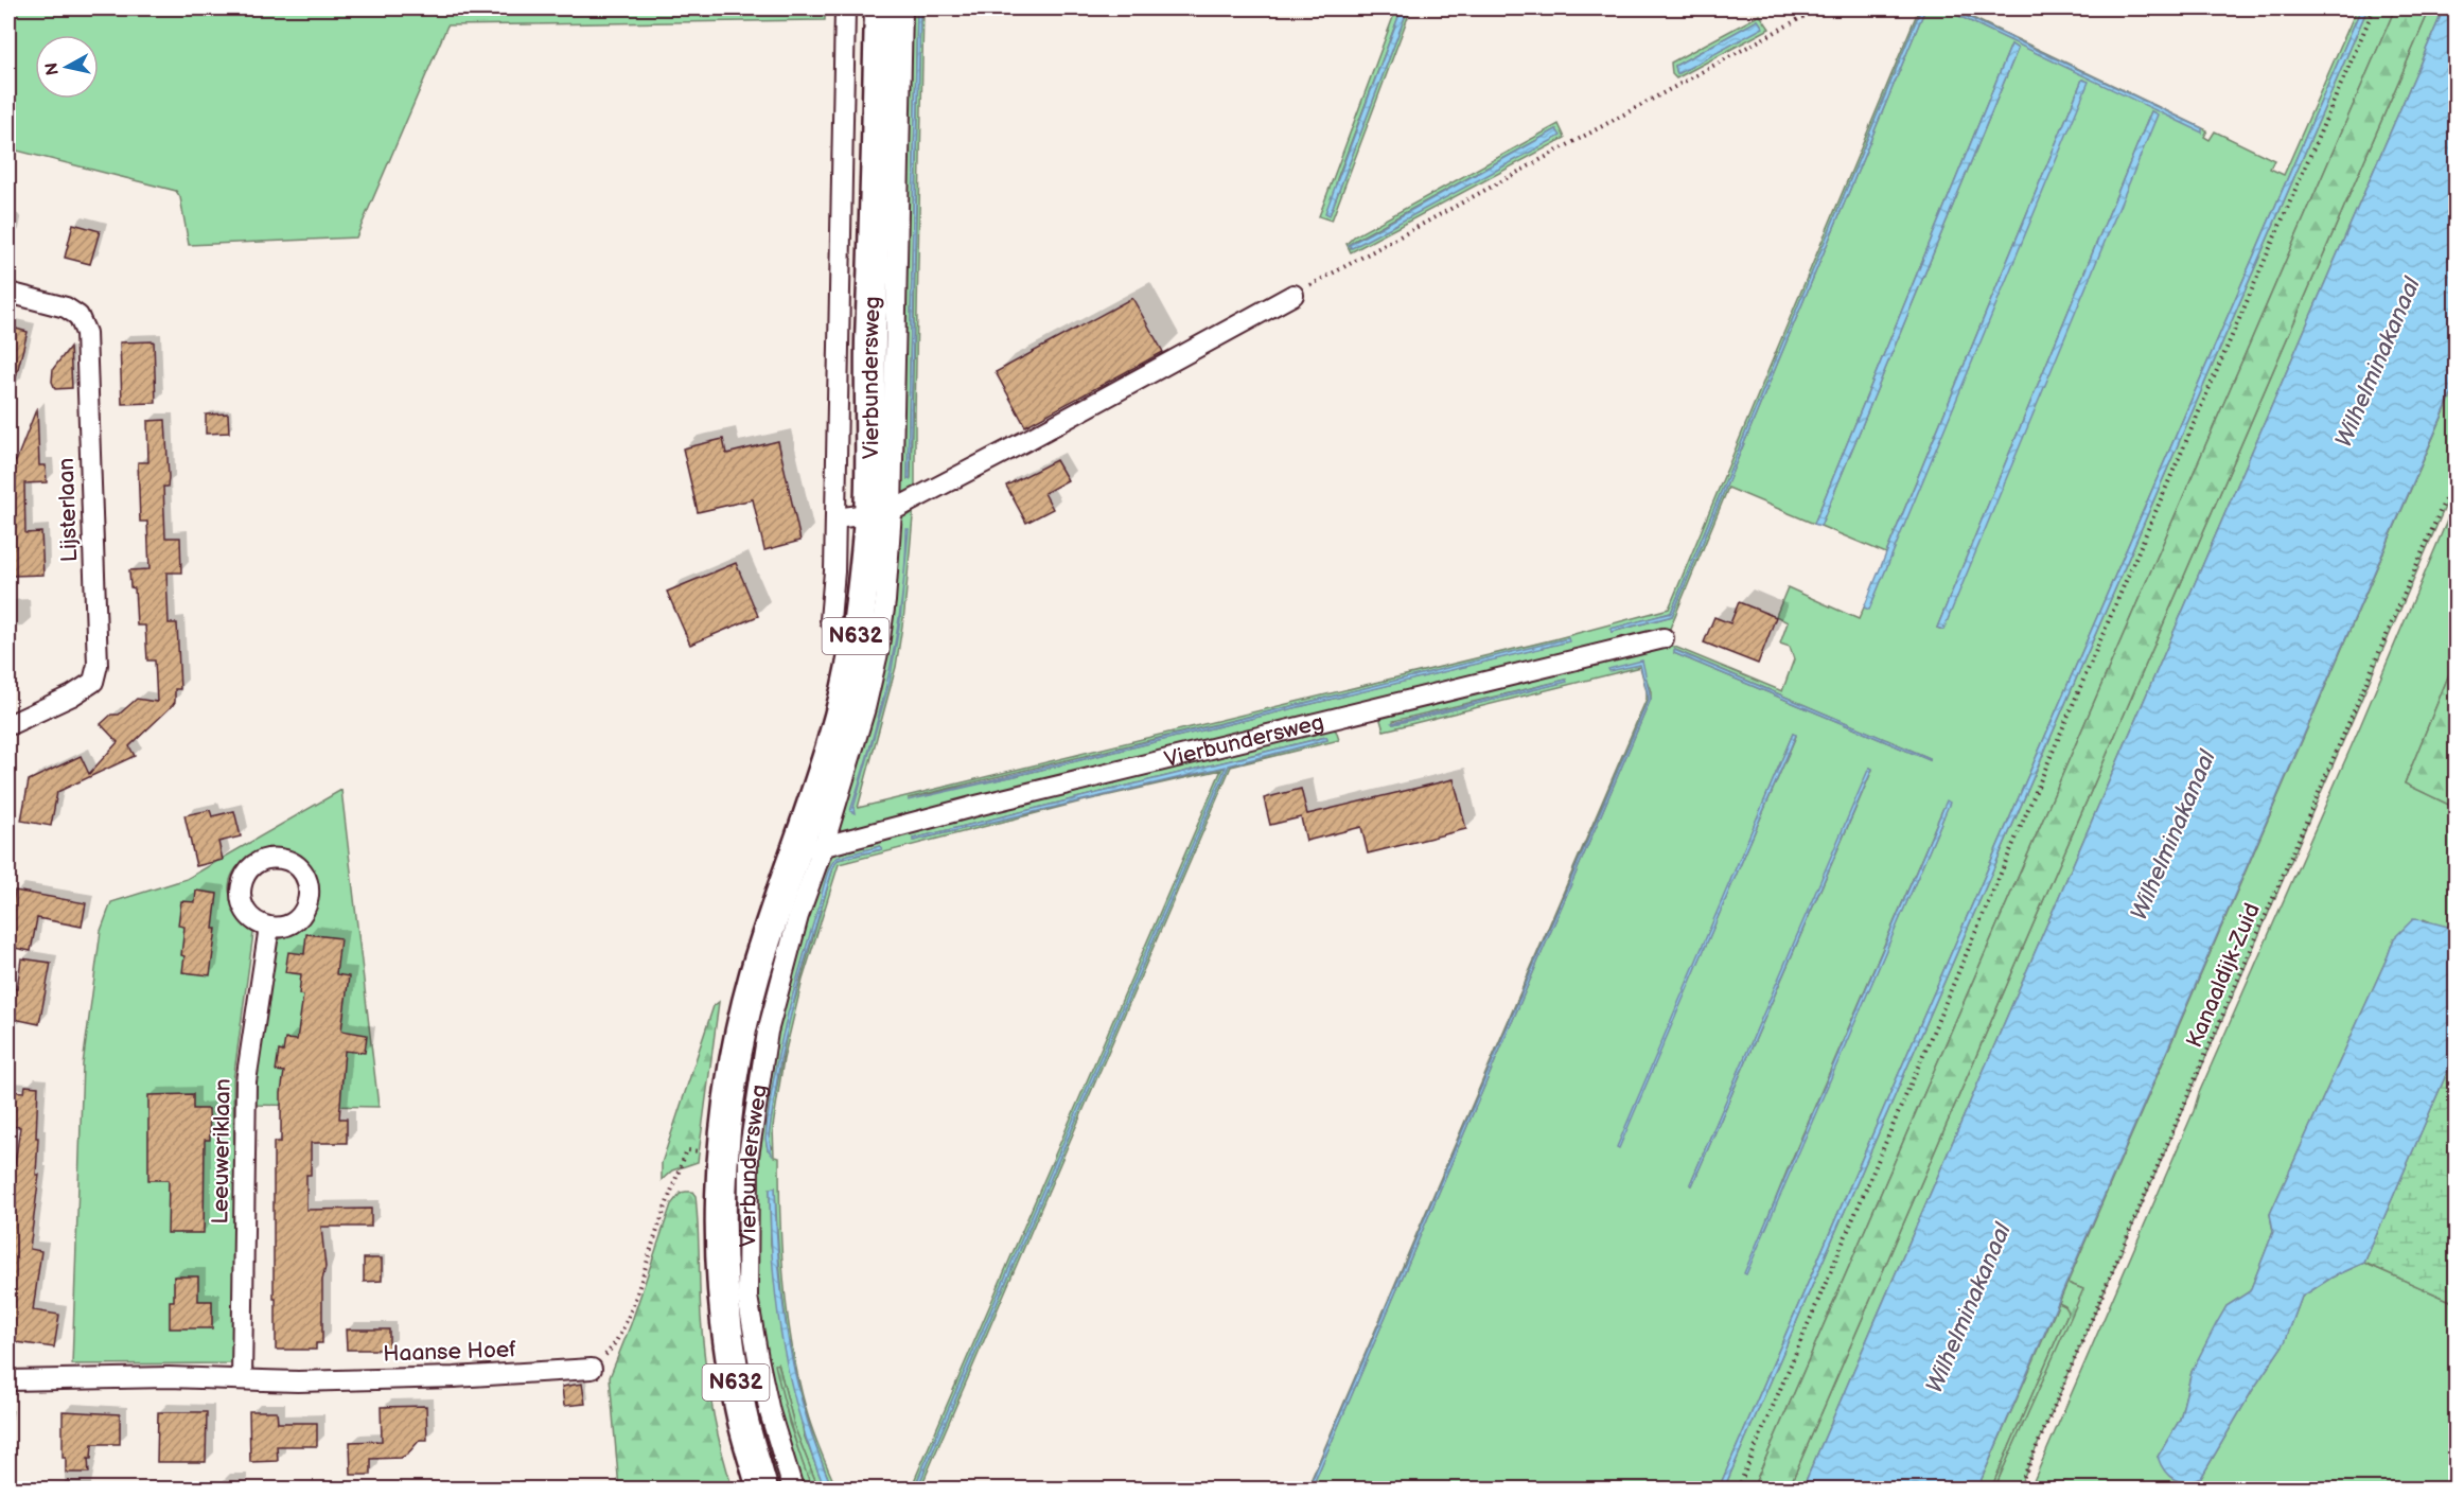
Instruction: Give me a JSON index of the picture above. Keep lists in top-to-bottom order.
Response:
{
  "streets": {
    "main road": ["Vierbundersweg", "N632"],
    "street": ["Lijsterlaan", "Leeuweriklaan", "Haanse Hoef"],
    "path": ["Kanaaldijk-Zuid"]
  },
  "crossings": [
    ["Leeuweriklaan", "Haanse Hoef"]
  ],
  "water": ["Wilhelminakanaal"],
  "north": "left"
}
